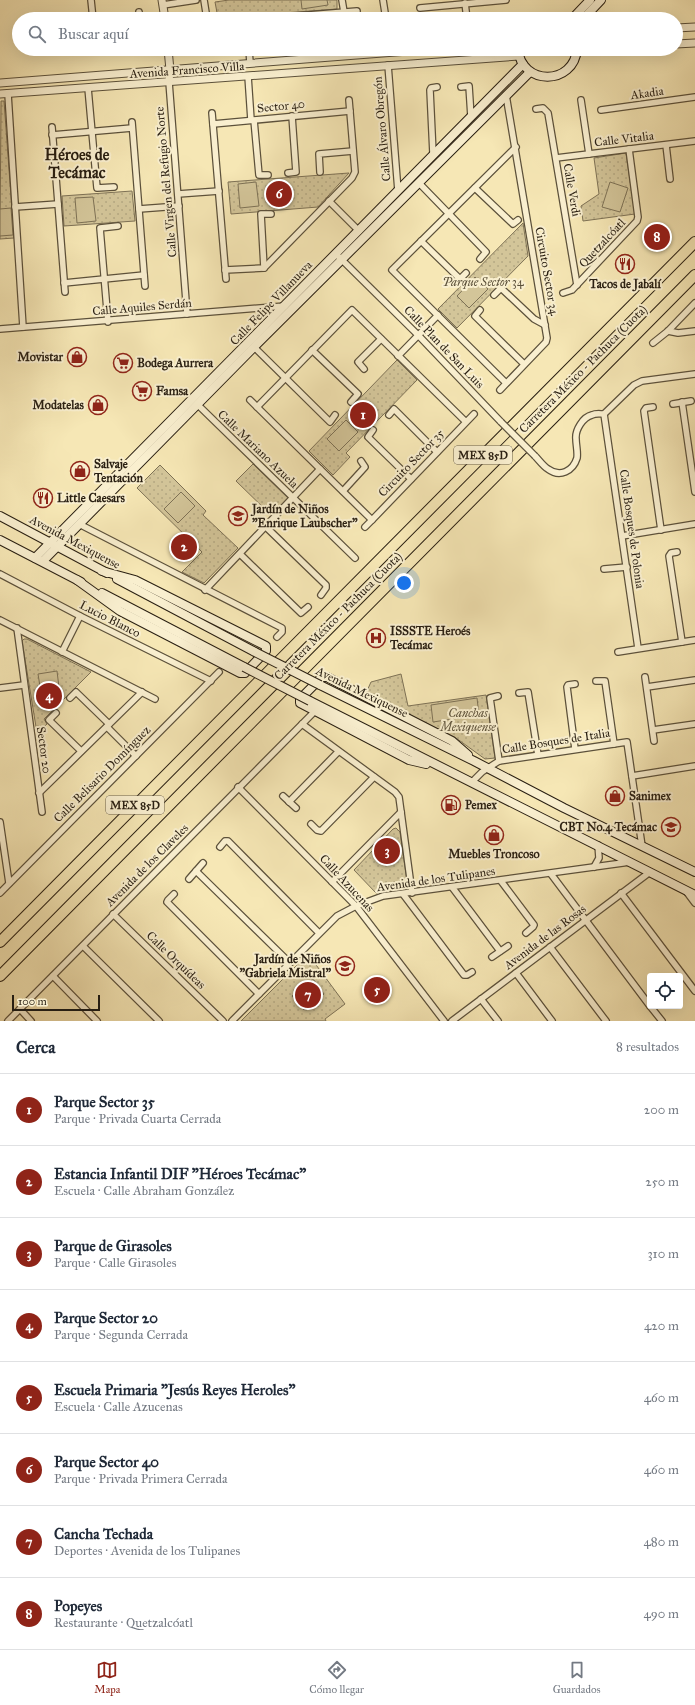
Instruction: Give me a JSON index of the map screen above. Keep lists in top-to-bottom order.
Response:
{
  "streets": {
    "highway": ["Carretera México - Pachuca (Cuota)", "MEX 85D"],
    "main road": ["Calle Felipe Villanueva", "Avenida Mexiquense"],
    "street": [
      "Avenida Francisco Villa",
      "Akadia",
      "Sector 40",
      "Calle Álvaro Obregón",
      "Calle Vitalia",
      "Calle Virgen del Refugio Norte",
      "Calle Verdi",
      "Quetzalcóatl",
      "Circuito Sector 34",
      "Calle Aquiles Serdán",
      "Calle Plan de San Luis",
      "Calle Mariano Azuela",
      "Circuito Sector 35",
      "Calle Bosques de Polonia",
      "Lucio Blanco",
      "Calle Bosques de Italia",
      "Sector 20",
      "Calle Belisario Domínguez",
      "Avenida de los Claveles",
      "Avenida de los Tulipanes",
      "Calle Azucenas",
      "Avenida de las Rosas",
      "Calle Orquídeas"
    ]
  },
  "crossings": [
    ["Avenida Francisco Villa", "Calle Álvaro Obregón"],
    ["Avenida Francisco Villa", "Calle Virgen del Refugio Norte"],
    ["Calle Álvaro Obregón", "Calle Felipe Villanueva"],
    ["Calle Vitalia", "Calle Verdi"],
    ["Calle Vitalia", "Quetzalcóatl"],
    ["Calle Virgen del Refugio Norte", "Calle Aquiles Serdán"],
    ["Calle Verdi", "Quetzalcóatl"],
    ["Circuito Sector 34", "Calle Felipe Villanueva"],
    ["Calle Felipe Villanueva", "Calle Aquiles Serdán"],
    ["Calle Felipe Villanueva", "Calle Plan de San Luis"],
    ["Calle Felipe Villanueva", "Calle Mariano Azuela"],
    ["Calle Felipe Villanueva", "Avenida Mexiquense"],
    ["Calle Plan de San Luis", "Calle Bosques de Polonia"],
    ["Avenida Mexiquense", "Calle Bosques de Italia"],
    ["Lucio Blanco", "Calle Belisario Domínguez"],
    ["Avenida de los Claveles", "Calle Azucenas"],
    ["Avenida de los Claveles", "Calle Orquídeas"],
    ["Avenida de los Tulipanes", "Calle Azucenas"]
  ],
  "districts": ["Héroes de Tecámac"],
  "parks": ["Parque Sector 34", "Canchas Mexiquense"],
  "places": {
    "restaurant": ["Tacos de Jabalí", "Little Caesars"],
    "shop": [
      "Movistar",
      "Modatelas",
      "Salvaje Tentación",
      "Sanimex",
      "Muebles Troncoso"
    ],
    "supermarket": ["Bodega Aurrera", "Famsa"],
    "school or university": ["Jardín de Niños \"Enrique Laubscher\"", "CBT No.4 Tecámac", "Jardín de Niños \"Gabriela Mistral\""],
    "hospital": ["ISSSTE Heroés Tecámac"],
    "fuel station": ["Pemex"]
  },
  "scale_bar": "100 m",
  "page": {
    "search": "Buscar aquí",
    "pins": [
      "6",
      "8",
      "1",
      "2",
      "4",
      "3",
      "5",
      "7"
    ],
    "scale": "100 m",
    "heading": ["Cerca", "8 resultados"],
    "list": [
      {
        "mark": "1",
        "name": "Parque Sector 35",
        "note": "Parque · Privada Cuarta Cerrada",
        "value": "200 m"
      },
      {
        "mark": "2",
        "name": "Estancia Infantil DIF \"Héroes Tecámac\"",
        "note": "Escuela · Calle Abraham González",
        "value": "250 m"
      },
      {
        "mark": "3",
        "name": "Parque de Girasoles",
        "note": "Parque · Calle Girasoles",
        "value": "310 m"
      },
      {
        "mark": "4",
        "name": "Parque Sector 20",
        "note": "Parque · Segunda Cerrada",
        "value": "420 m"
      },
      {
        "mark": "5",
        "name": "Escuela Primaria \"Jesús Reyes Heroles\"",
        "note": "Escuela · Calle Azucenas",
        "value": "460 m"
      },
      {
        "mark": "6",
        "name": "Parque Sector 40",
        "note": "Parque · Privada Primera Cerrada",
        "value": "460 m"
      },
      {
        "mark": "7",
        "name": "Cancha Techada",
        "note": "Deportes · Avenida de los Tulipanes",
        "value": "480 m"
      },
      {
        "mark": "8",
        "name": "Popeyes",
        "note": "Restaurante · Quetzalcóatl",
        "value": "490 m"
      }
    ],
    "nav": ["Mapa", "Cómo llegar", "Guardados"]
  }
}
